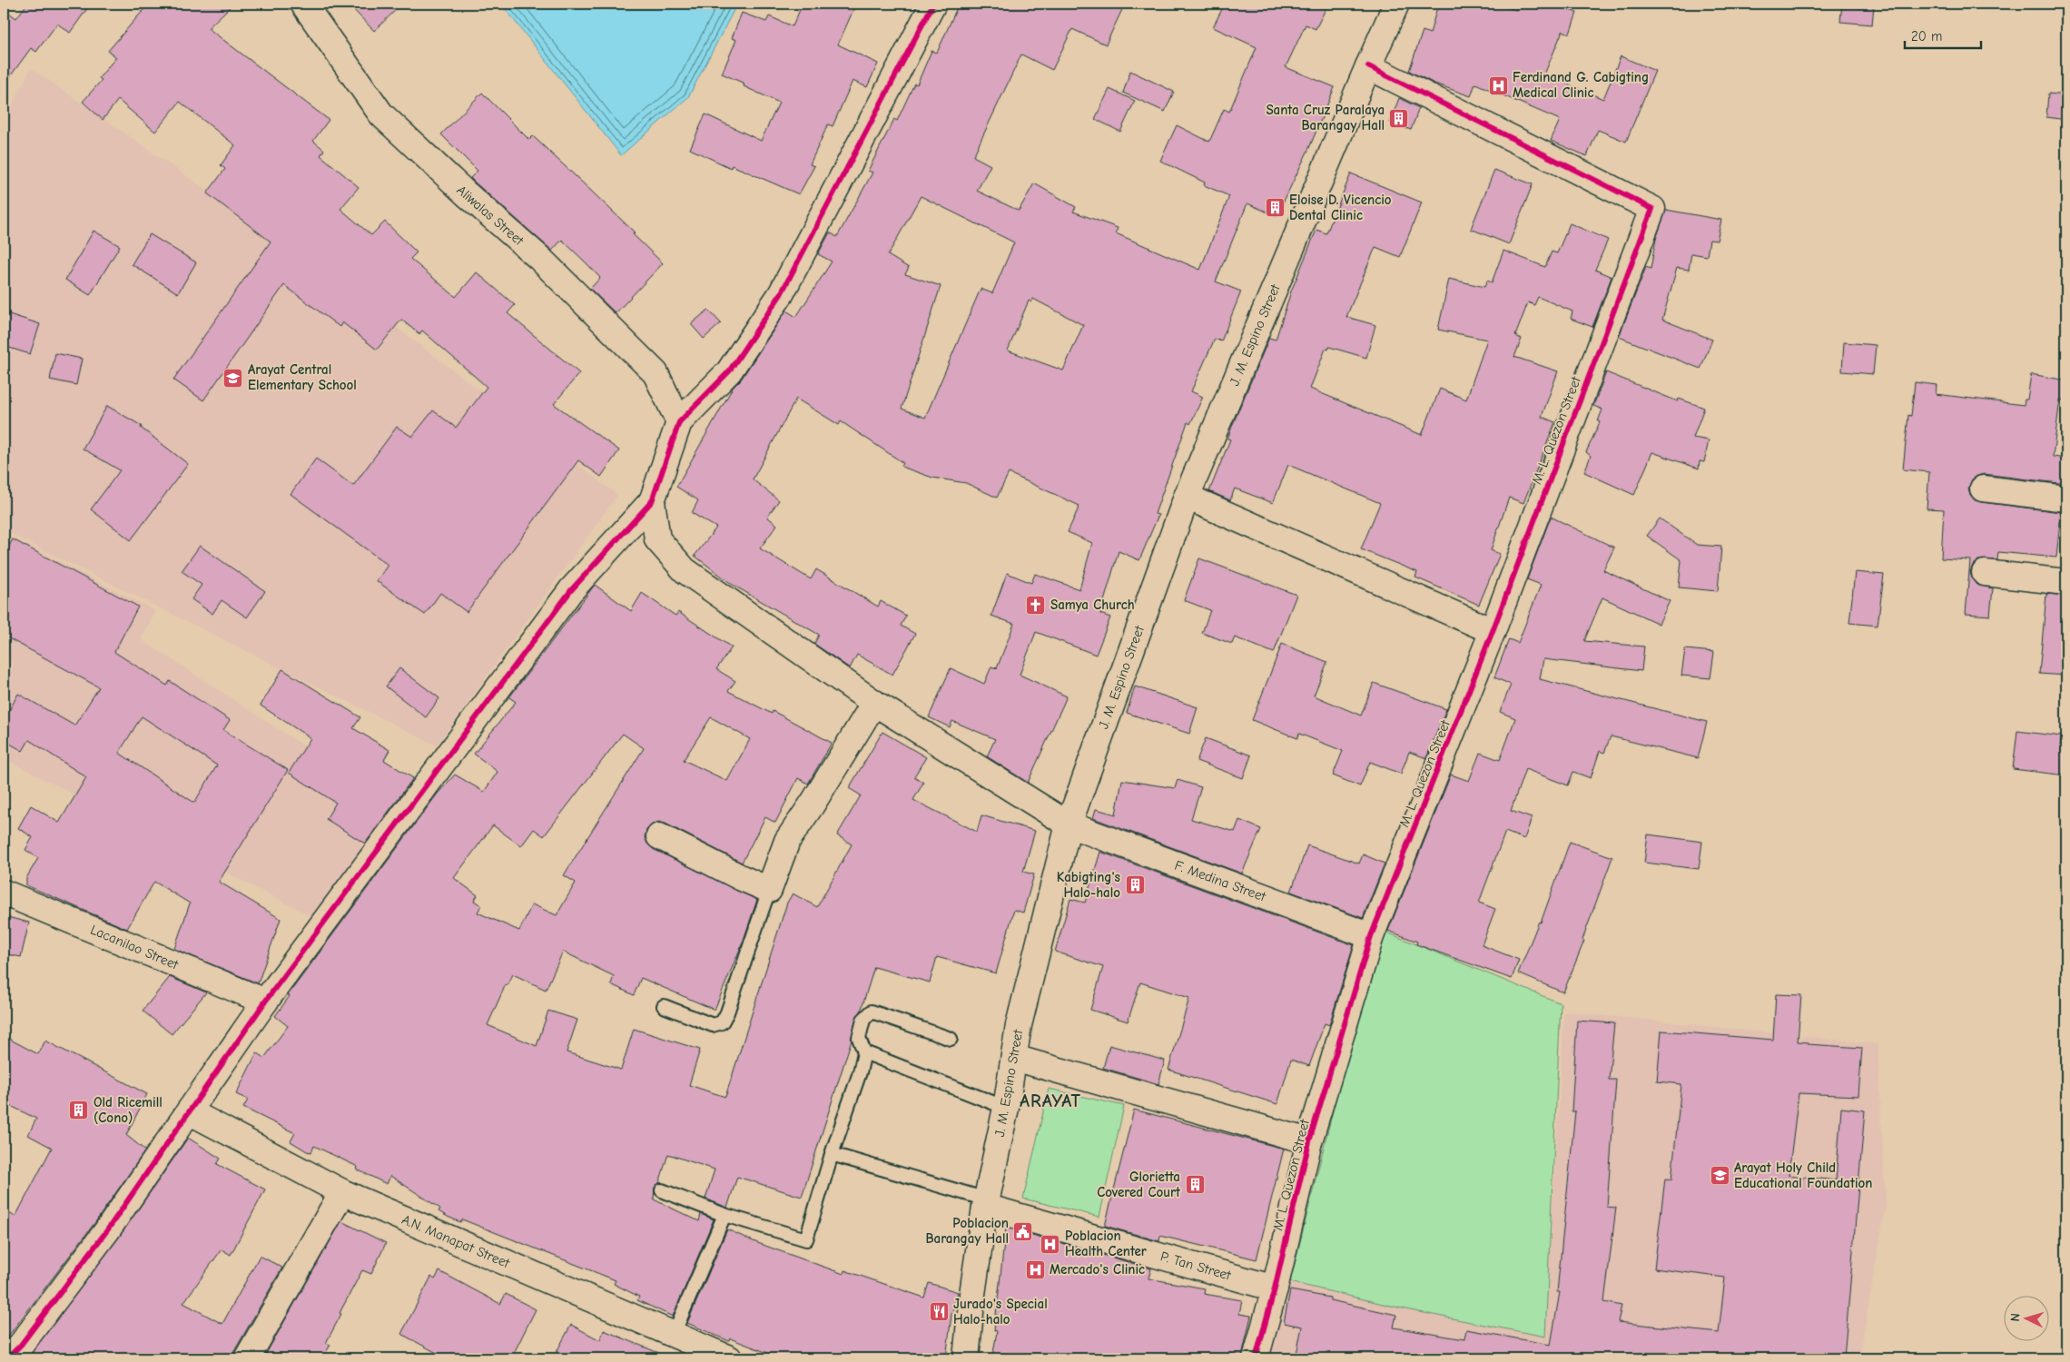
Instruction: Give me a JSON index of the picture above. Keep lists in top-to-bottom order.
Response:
{
  "streets": {
    "street": [
      "Aliwalas Street",
      "J. M. Espino Street",
      "M. L. Quezon Street",
      "F. Medina Street",
      "Lacanilao Street",
      "A.N. Manapat Street",
      "P. Tan Street"
    ]
  },
  "crossings": [
    ["J. M. Espino Street", "M. L. Quezon Street"],
    ["J. M. Espino Street", "F. Medina Street"],
    ["J. M. Espino Street", "P. Tan Street"],
    ["M. L. Quezon Street", "F. Medina Street"],
    ["M. L. Quezon Street", "P. Tan Street"]
  ],
  "districts": ["ARAYAT"],
  "places": {
    "hospital": ["Ferdinand G. Cabigting Medical Clinic", "Poblacion Health Center", "Mercado's Clinic"],
    "building": [
      "Santa Cruz Paralaya Barangay Hall",
      "Eloise D. Vicencio Dental Clinic",
      "Kabigting's Halo-halo",
      "Old Ricemill (Cono)",
      "Glorietta Covered Court"
    ],
    "school or university": ["Arayat Central Elementary School", "Arayat Holy Child Educational Foundation"],
    "church": ["Samya Church"],
    "public building": ["Poblacion Barangay Hall"],
    "restaurant": ["Jurado's Special Halo-halo"]
  },
  "scale_bar": "20 m",
  "north": "left"
}
